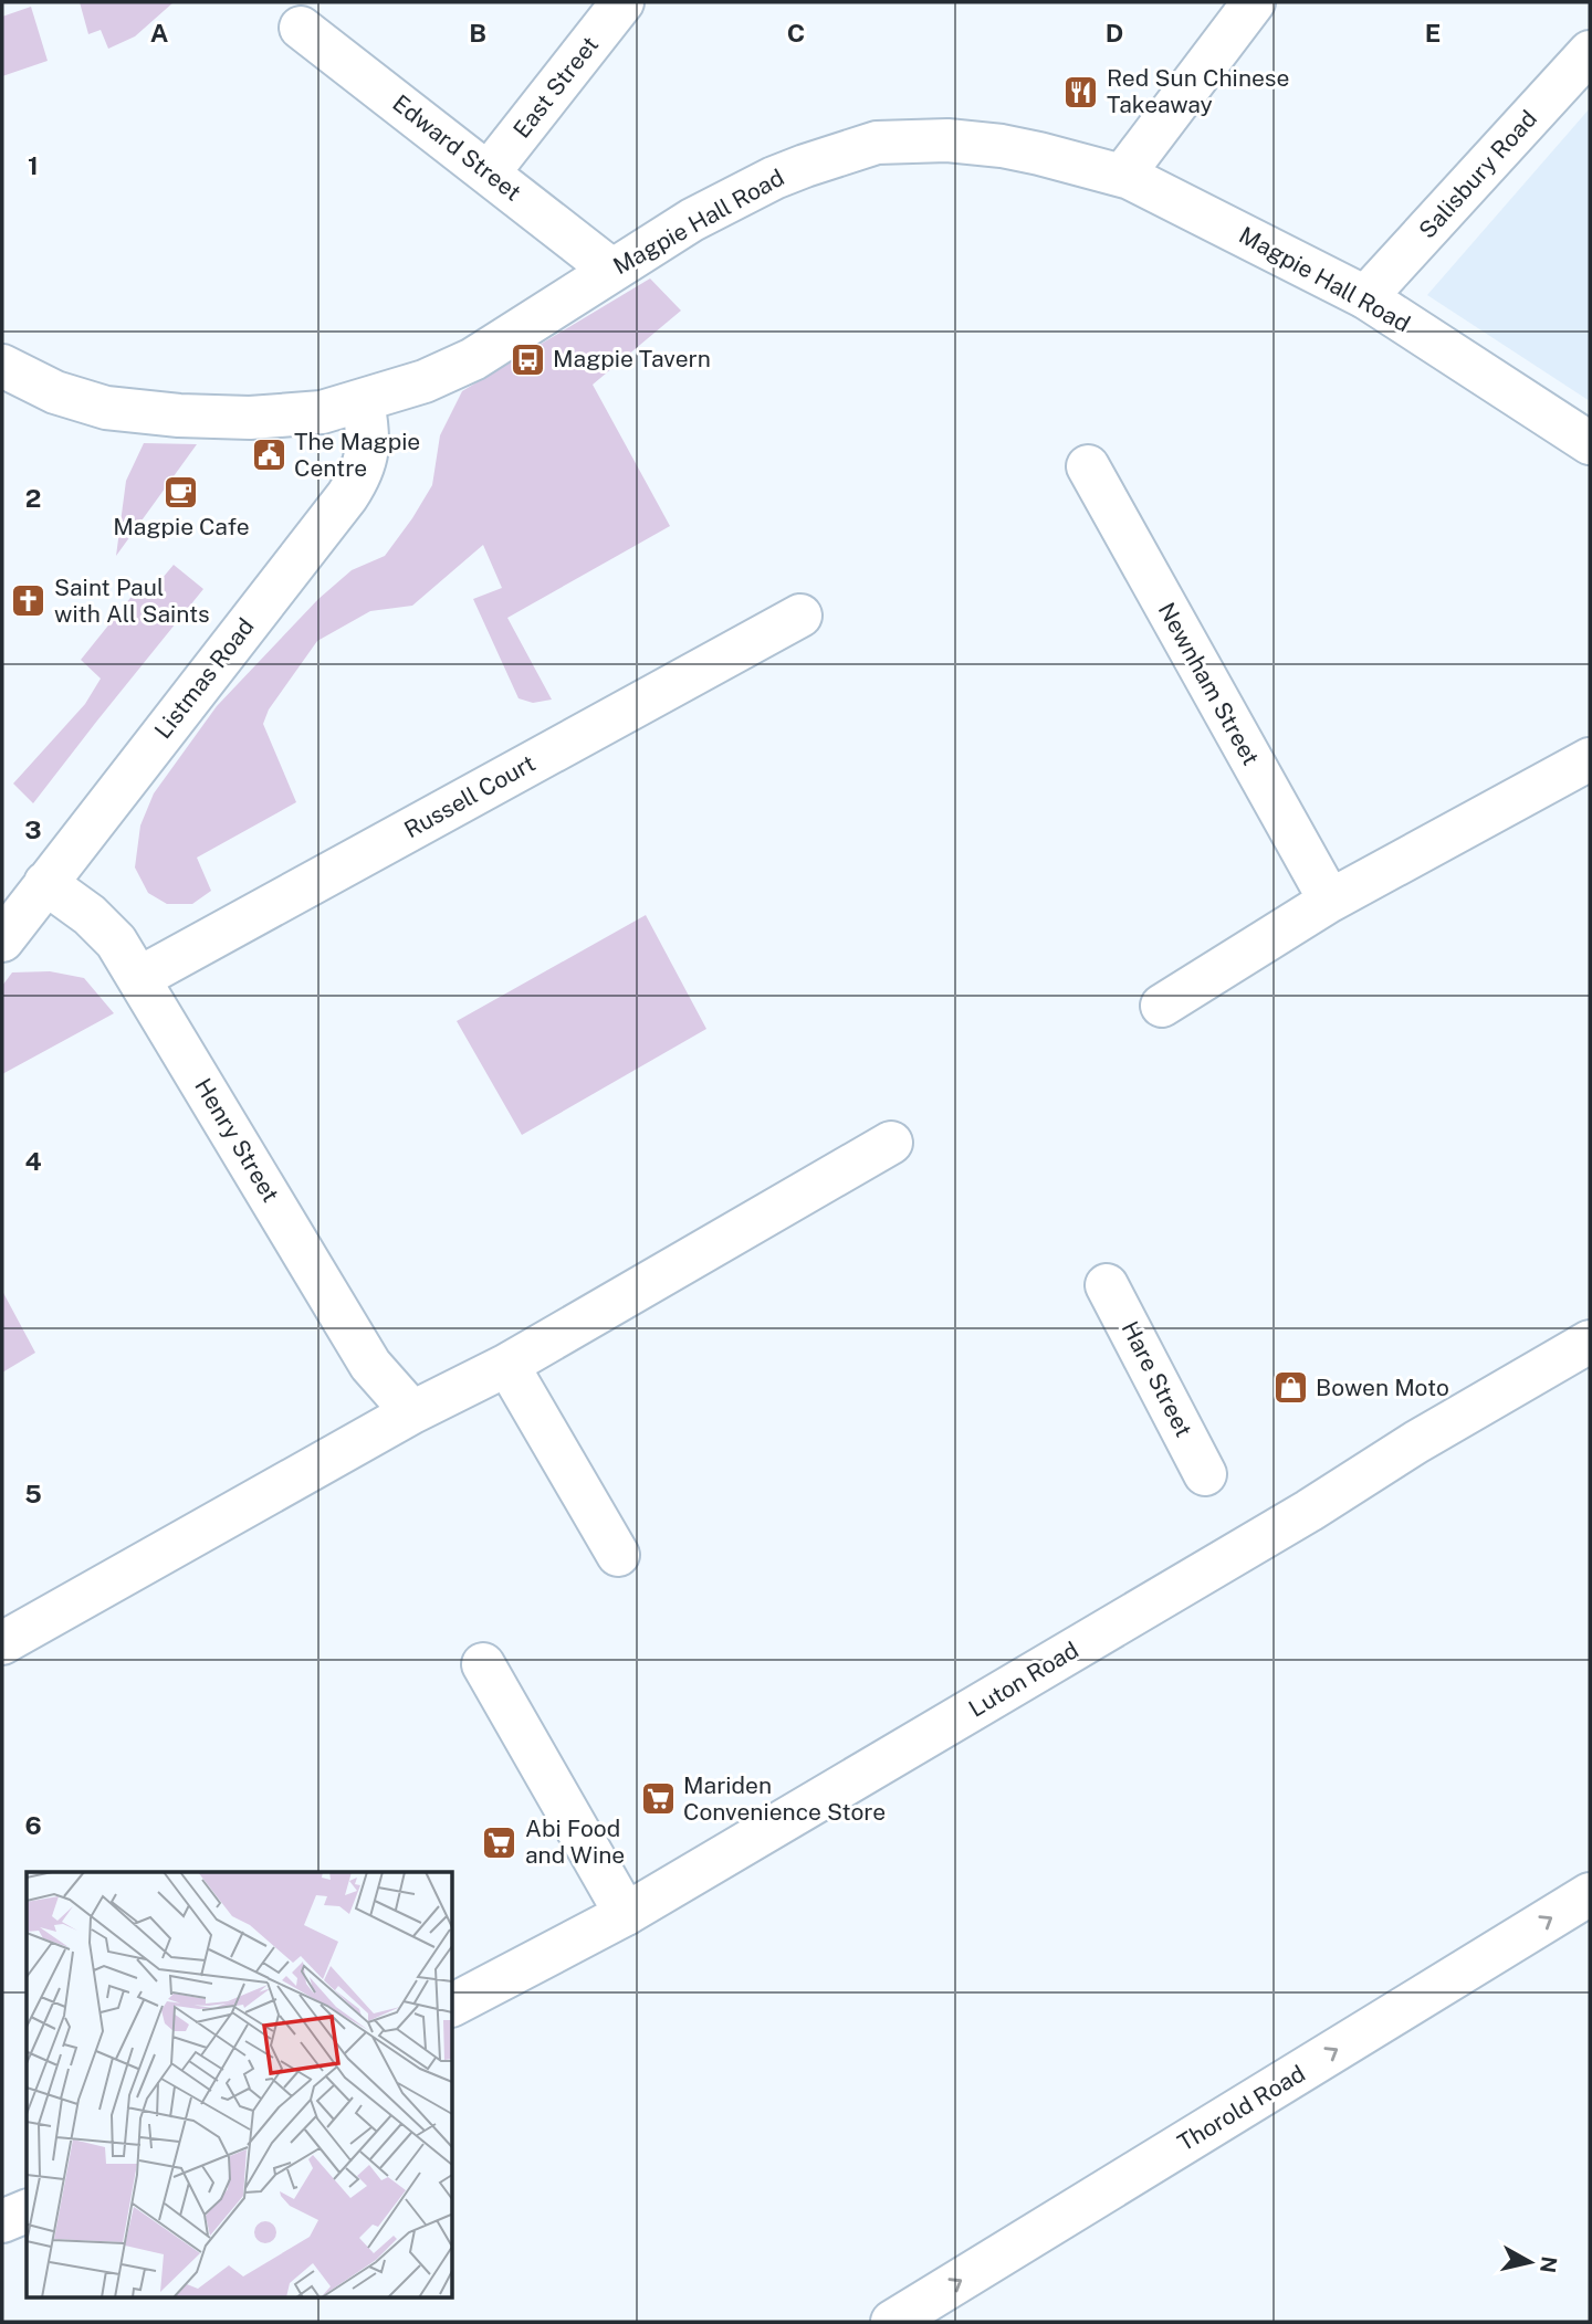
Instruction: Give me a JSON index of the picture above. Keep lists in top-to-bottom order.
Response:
{
  "streets": {
    "street": [
      "East Street",
      "Edward Street",
      "Salisbury Road",
      "Magpie Hall Road",
      "Listmas Road",
      "Newnham Street",
      "Russell Court",
      "Henry Street",
      "Hare Street",
      "Luton Road",
      "Thorold Road"
    ]
  },
  "crossings": [
    ["East Street", "Edward Street"],
    ["Edward Street", "Magpie Hall Road"],
    ["Salisbury Road", "Magpie Hall Road"],
    ["Magpie Hall Road", "Listmas Road"],
    ["Listmas Road", "Henry Street"],
    ["Russell Court", "Henry Street"]
  ],
  "one_way": ["Thorold Road"],
  "places": {
    "restaurant": ["Red Sun Chinese Takeaway"],
    "bus stop": ["Magpie Tavern"],
    "public building": ["The Magpie Centre"],
    "cafe": ["Magpie Cafe"],
    "church": ["Saint Paul with All Saints"],
    "shop": ["Bowen Moto"],
    "supermarket": ["Mariden Convenience Store", "Abi Food and Wine"]
  },
  "north": "right",
  "grid": {
    "columns": [
      "A",
      "B",
      "C",
      "D",
      "E"
    ],
    "rows": [
      "1",
      "2",
      "3",
      "4",
      "5",
      "6"
    ]
  }
}
